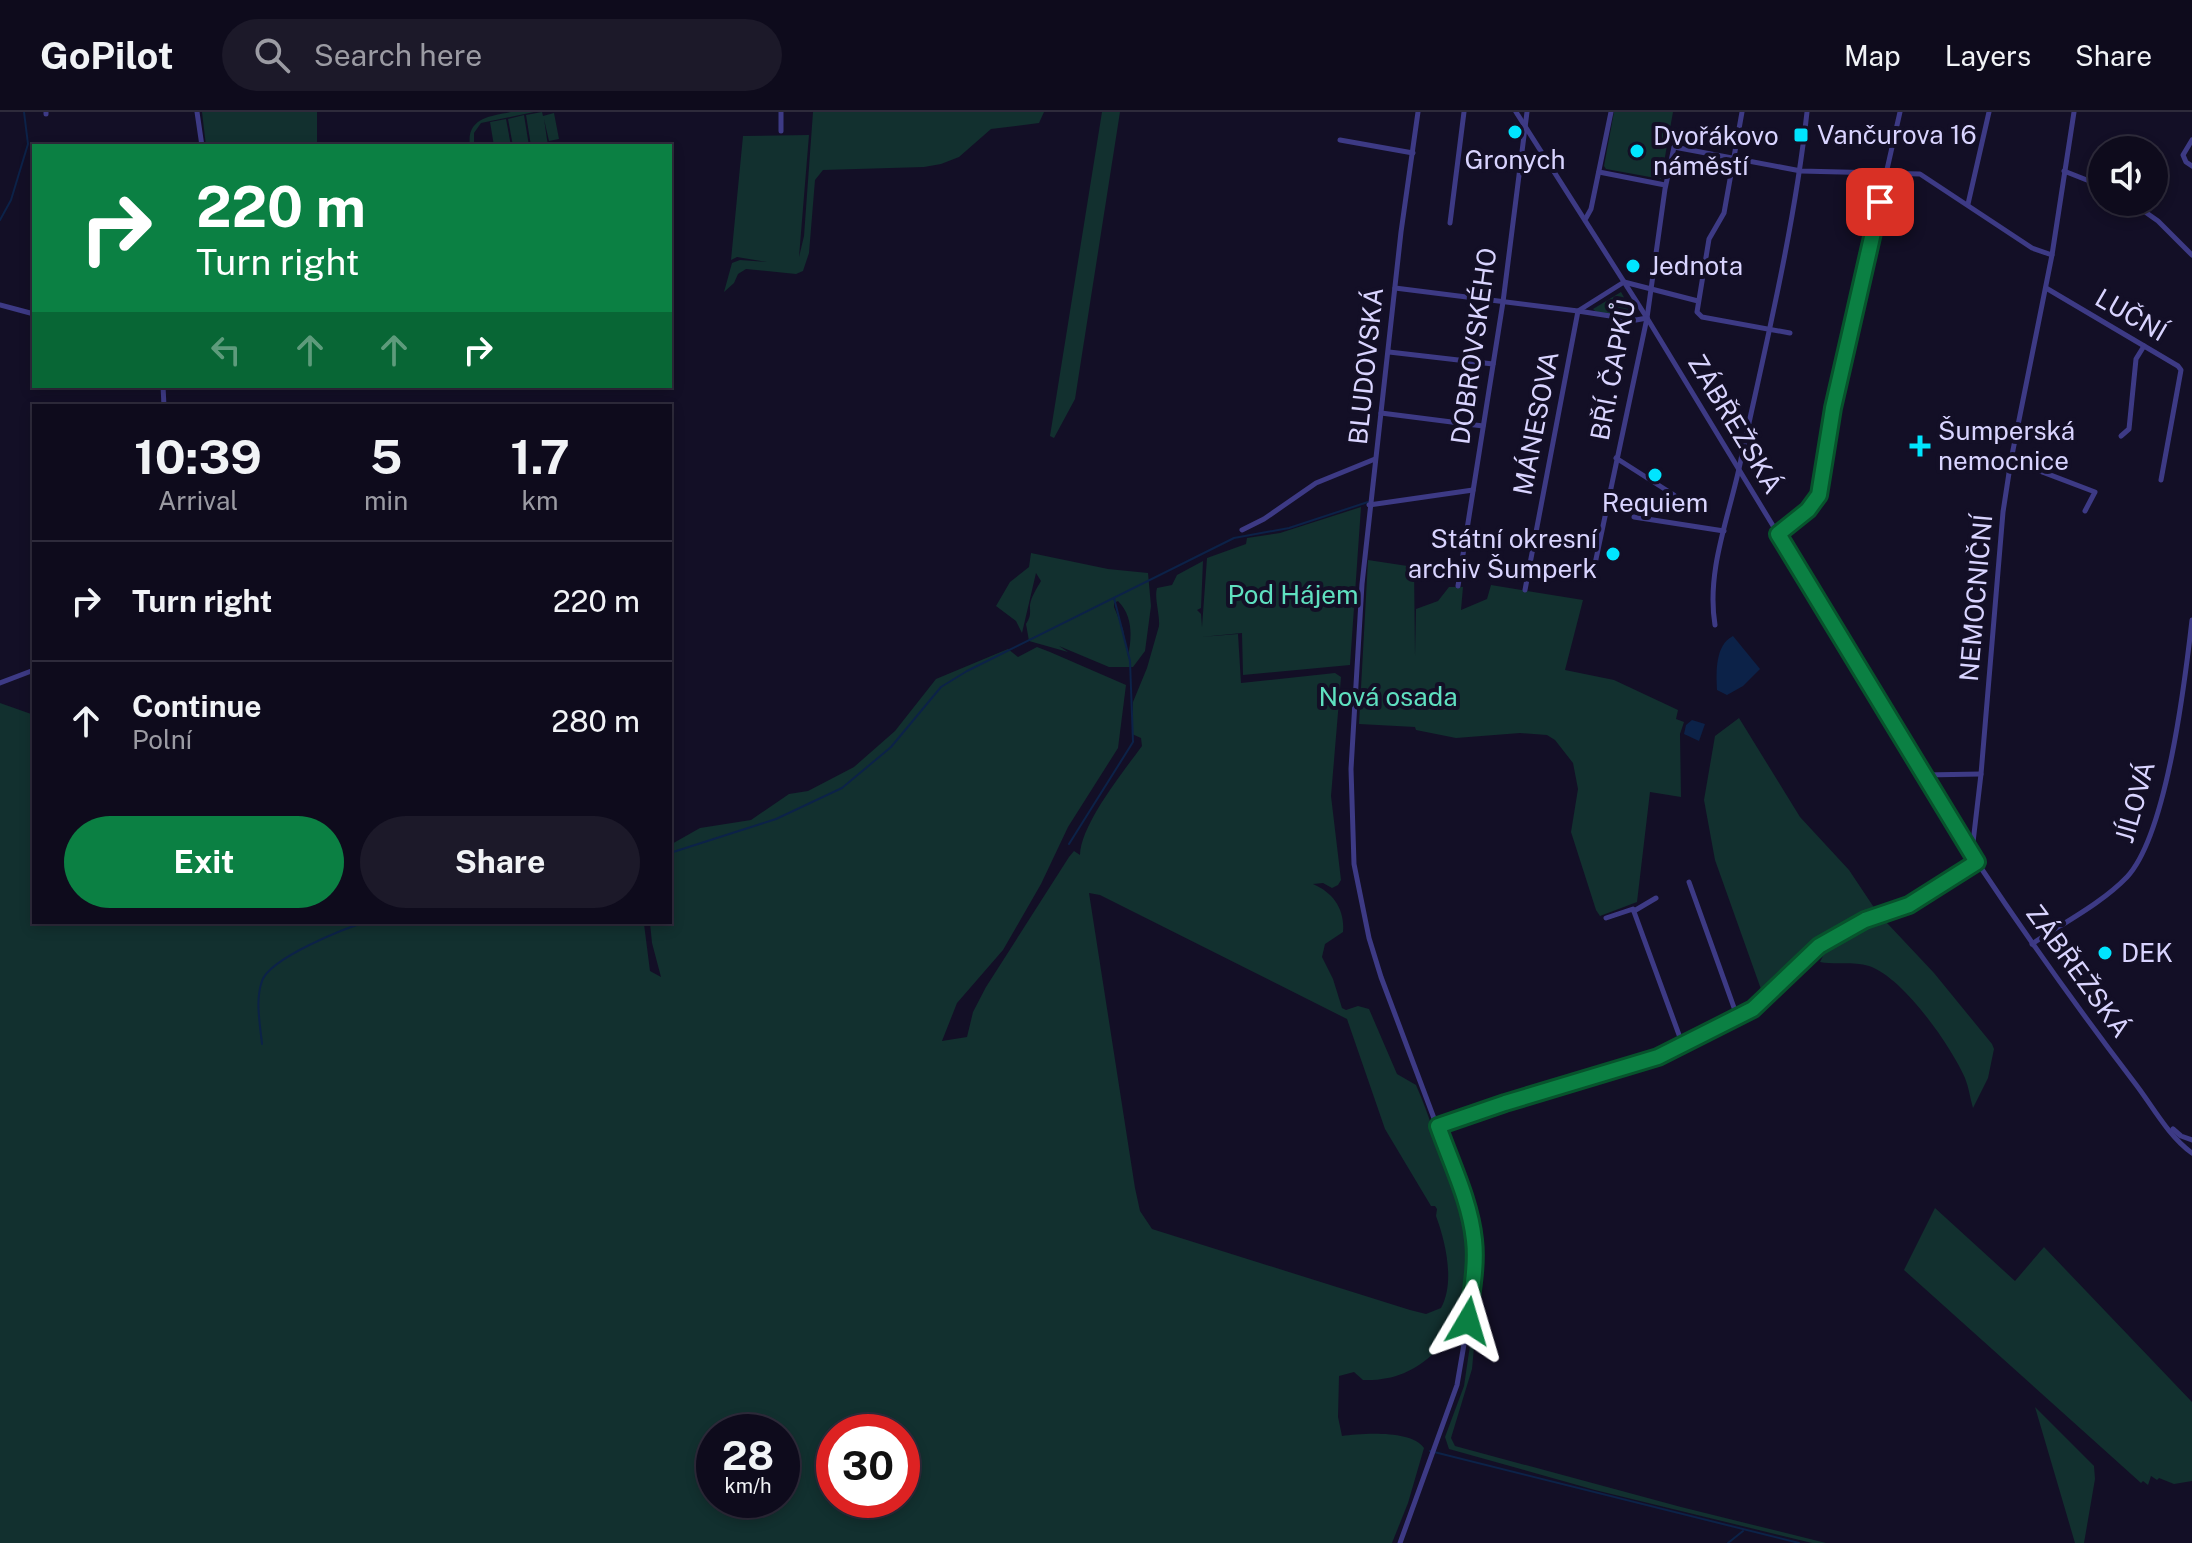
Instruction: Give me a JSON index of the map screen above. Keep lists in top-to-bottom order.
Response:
{
  "streets": {
    "street": [
      "LUČNÍ",
      "DOBROVSKÉHO",
      "BLUDOVSKÁ",
      "BŘÍ. ČAPKŮ",
      "MÁNESOVA",
      "ZÁBŘEŽSKÁ",
      "NEMOCNIČNÍ",
      "JÍLOVÁ"
    ]
  },
  "crossings": [
    ["LUČNÍ", "NEMOCNIČNÍ"],
    ["DOBROVSKÉHO", "ZÁBŘEŽSKÁ"],
    ["BŘÍ. ČAPKŮ", "ZÁBŘEŽSKÁ"],
    ["ZÁBŘEŽSKÁ", "NEMOCNIČNÍ"],
    ["ZÁBŘEŽSKÁ", "JÍLOVÁ"]
  ],
  "parks": ["Pod Hájem", "Nová osada"],
  "places": {
    "other": [
      "Gronych",
      "Dvořákovo náměstí",
      "Jednota",
      "Requiem",
      "Státní okresní archiv Šumperk",
      "DEK"
    ],
    "transit": ["Vančurova 16"],
    "health": ["Šumperská nemocnice"]
  },
  "page": {
    "header": "GoPilot",
    "search": "Search here",
    "nav": ["Map", "Layers", "Share"],
    "turn": ["220 m", "Turn right"],
    "eta": [
      "10:39",
      "Arrival",
      "5",
      "min",
      "1.7",
      "km"
    ],
    "list": [
      {
        "name": "Turn right",
        "value": "220 m"
      },
      {
        "name": "Continue",
        "note": "Polní",
        "value": "280 m"
      }
    ],
    "buttons": ["Exit", "Share"],
    "speed": "28 km/h",
    "limit": "30"
  }
}
